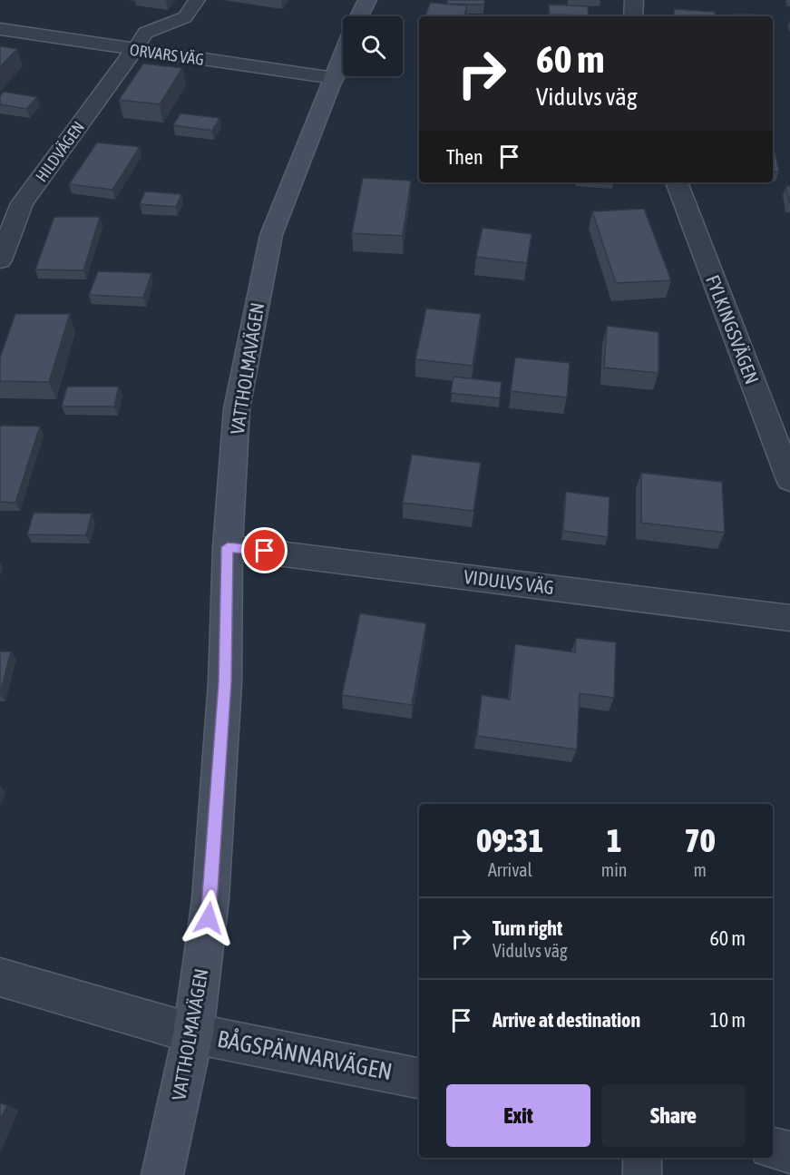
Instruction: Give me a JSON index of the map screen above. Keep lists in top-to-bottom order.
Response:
{
  "streets": {
    "main road": ["VATTHOLMAVÄGEN"],
    "street": [
      "ORVARS VÄG",
      "HILDVÄGEN",
      "FYLKINGSVÄGEN",
      "VIDULVS VÄG",
      "BÅGSPÄNNARVÄGEN"
    ]
  },
  "crossings": [
    ["ORVARS VÄG", "HILDVÄGEN"],
    ["ORVARS VÄG", "VATTHOLMAVÄGEN"],
    ["VATTHOLMAVÄGEN", "VIDULVS VÄG"],
    ["VATTHOLMAVÄGEN", "BÅGSPÄNNARVÄGEN"]
  ],
  "page": {
    "turn": ["60 m", "Vidulvs väg"],
    "then": "Then",
    "eta": [
      "09:31",
      "Arrival",
      "1",
      "min",
      "70",
      "m"
    ],
    "list": [
      {
        "name": "Turn right",
        "note": "Vidulvs väg",
        "value": "60 m"
      },
      {
        "name": "Arrive at destination",
        "value": "10 m"
      }
    ],
    "buttons": ["Exit", "Share"]
  }
}
